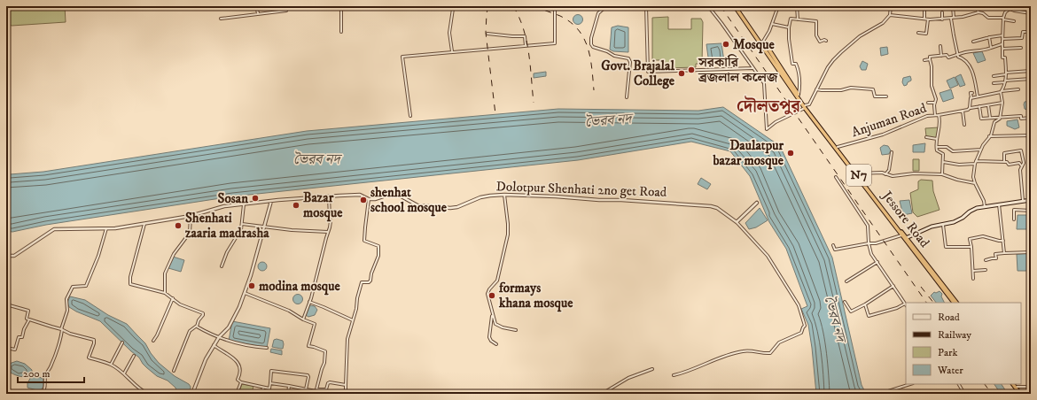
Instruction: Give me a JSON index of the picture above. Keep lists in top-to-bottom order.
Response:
{
  "streets": {
    "highway": ["N7", "Jessore Road"],
    "street": ["Anjuman Road", "Dolotpur Shenhati 2no get Road"]
  },
  "crossings": [
    ["Anjuman Road", "Jessore Road"]
  ],
  "districts": ["দৌলতপুর"],
  "water": ["ভৈরব নদ"],
  "places": [
    "Mosque",
    "সরকারি ব্রজলাল কলেজ",
    "Govt. Brajalal College",
    "Daulatpur bazar mosque",
    "Sosan",
    "shenhat school mosque",
    "Bazar mosque",
    "Shenhati zaaria madrasha",
    "modina mosque",
    "formays khana mosque"
  ],
  "legend": [
    "Road",
    "Railway",
    "Park",
    "Water"
  ],
  "scale_bar": "200 m"
}
